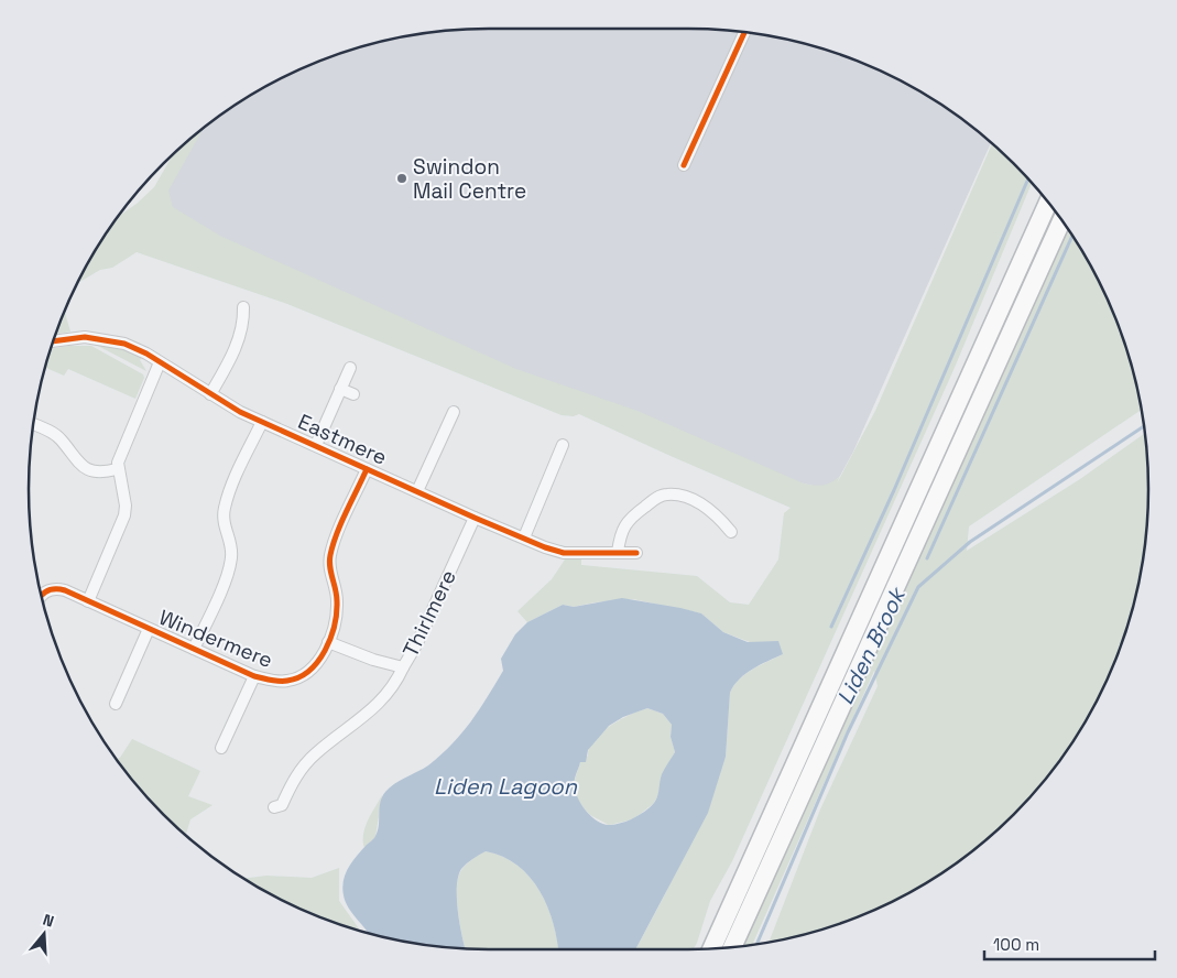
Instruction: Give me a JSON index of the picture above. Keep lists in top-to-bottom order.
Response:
{
  "streets": {
    "street": ["Eastmere", "Thirlmere", "Windermere"]
  },
  "crossings": [
    ["Eastmere", "Thirlmere"],
    ["Eastmere", "Windermere"],
    ["Thirlmere", "Windermere"]
  ],
  "water": ["Liden Brook", "Liden Lagoon"],
  "places": ["Swindon Mail Centre"],
  "scale_bar": "100 m",
  "north": "top"
}
